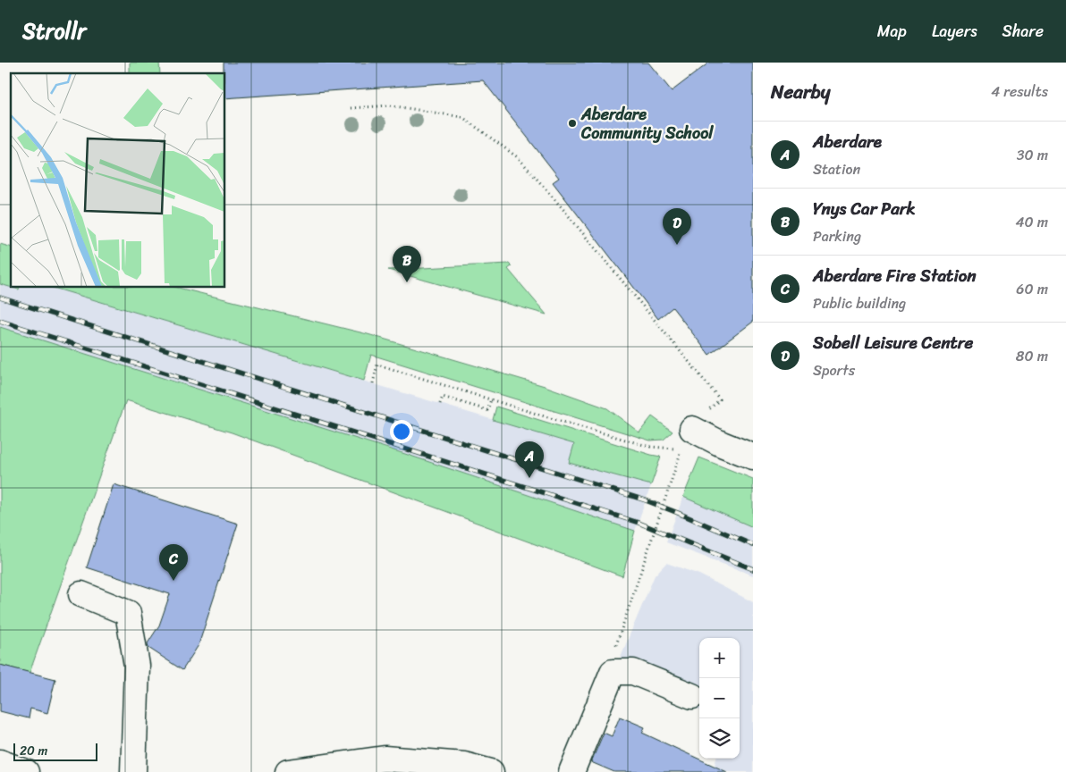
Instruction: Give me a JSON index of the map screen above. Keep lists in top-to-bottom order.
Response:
{
  "places": ["Aberdare Community School"],
  "scale_bar": "20 m",
  "page": {
    "header": "Strollr",
    "nav": ["Map", "Layers", "Share"],
    "heading": ["Nearby", "4 results"],
    "list": [
      {
        "mark": "A",
        "name": "Aberdare",
        "note": "Station",
        "value": "30 m"
      },
      {
        "mark": "B",
        "name": "Ynys Car Park",
        "note": "Parking",
        "value": "40 m"
      },
      {
        "mark": "C",
        "name": "Aberdare Fire Station",
        "note": "Public building",
        "value": "60 m"
      },
      {
        "mark": "D",
        "name": "Sobell Leisure Centre",
        "note": "Sports",
        "value": "80 m"
      }
    ],
    "pins": [
      "D",
      "B",
      "A",
      "C"
    ],
    "map_buttons": ["+", "−"],
    "scale": "20 m"
  }
}
